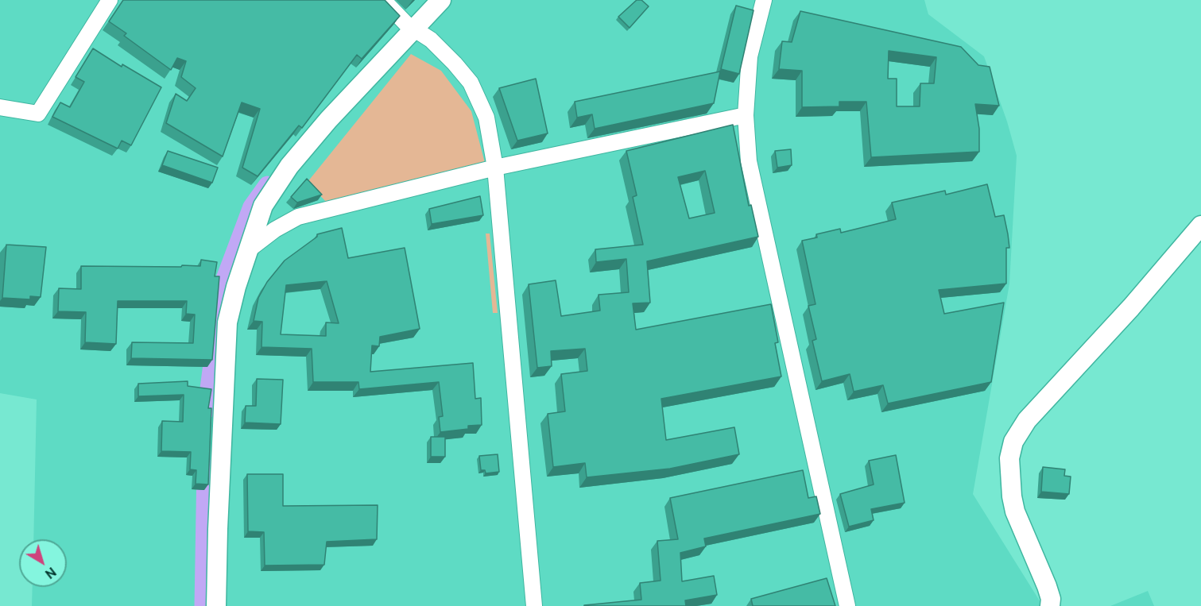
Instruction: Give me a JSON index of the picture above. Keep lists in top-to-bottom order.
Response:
{
  "north": "bottom right"
}
